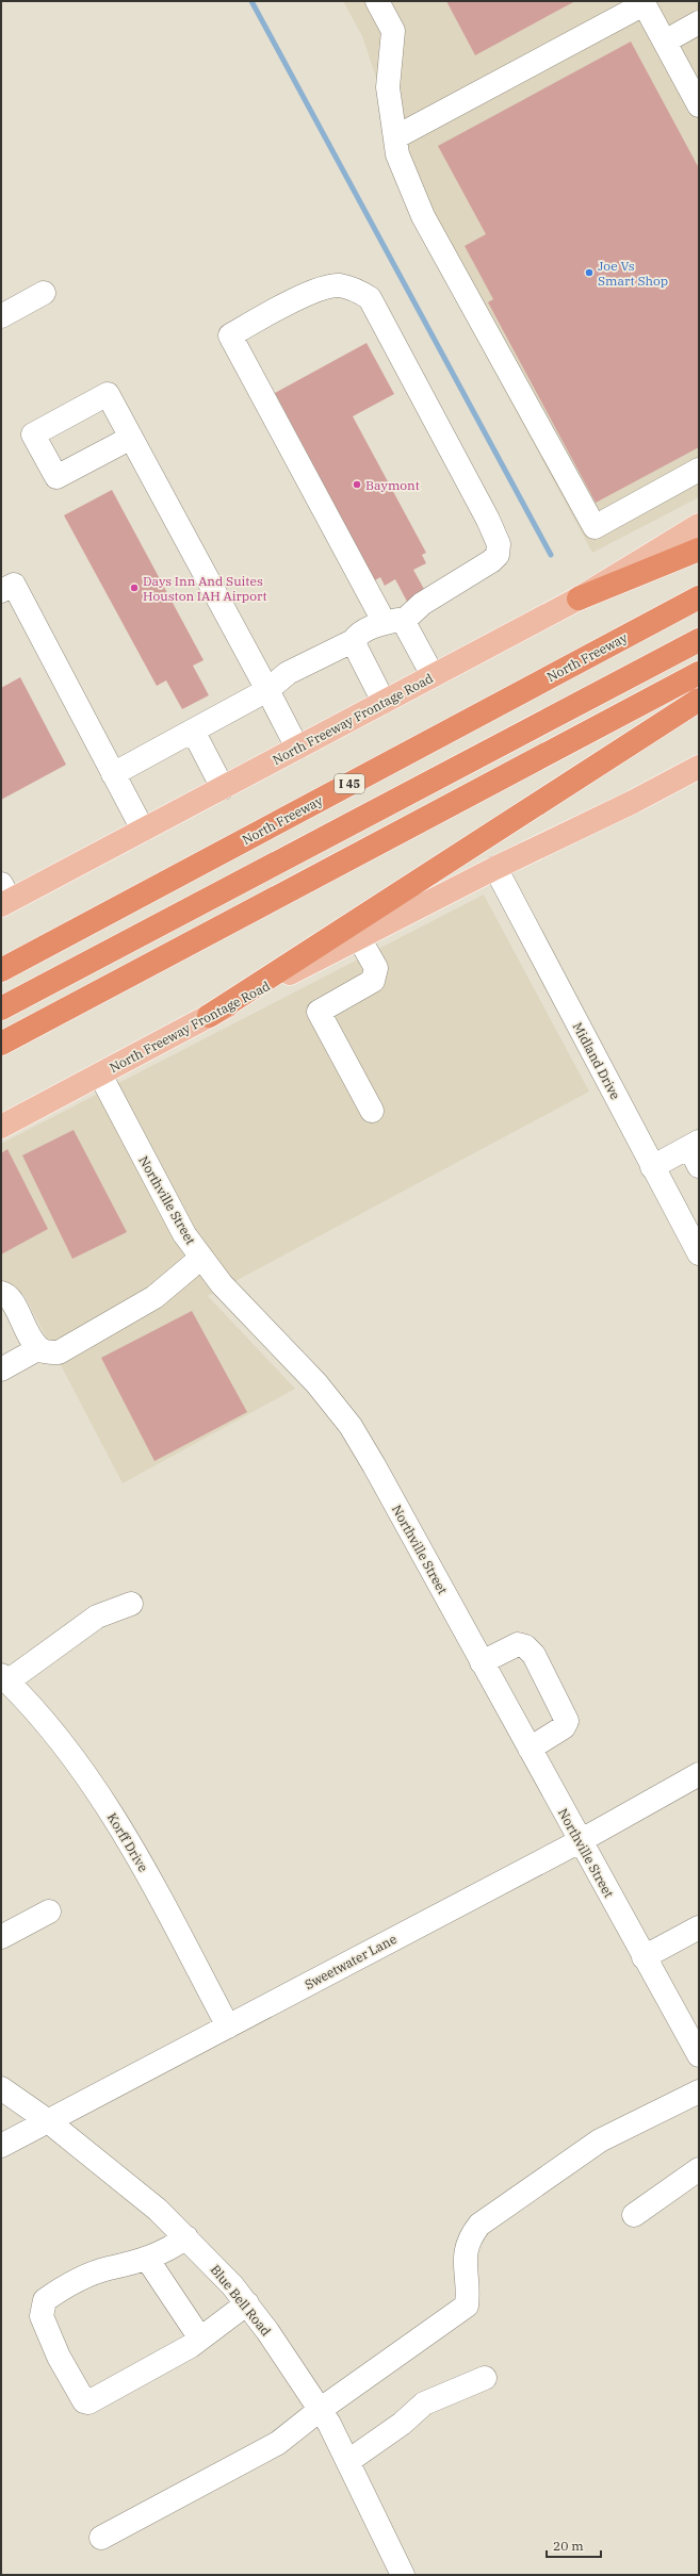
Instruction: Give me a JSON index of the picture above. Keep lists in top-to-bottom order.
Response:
{
  "streets": {
    "highway": ["North Freeway", "I 45"],
    "main road": ["North Freeway Frontage Road"],
    "street": [
      "Midland Drive",
      "Northville Street",
      "Korff Drive",
      "Sweetwater Lane",
      "Blue Bell Road"
    ]
  },
  "crossings": [
    ["North Freeway Frontage Road", "Midland Drive"],
    ["North Freeway Frontage Road", "Northville Street"],
    ["Northville Street", "Sweetwater Lane"],
    ["Korff Drive", "Sweetwater Lane"],
    ["Sweetwater Lane", "Blue Bell Road"]
  ],
  "places": ["Joe Vs Smart Shop", "Baymont", "Days Inn And Suites Houston IAH Airport"],
  "scale_bar": "20 m"
}
